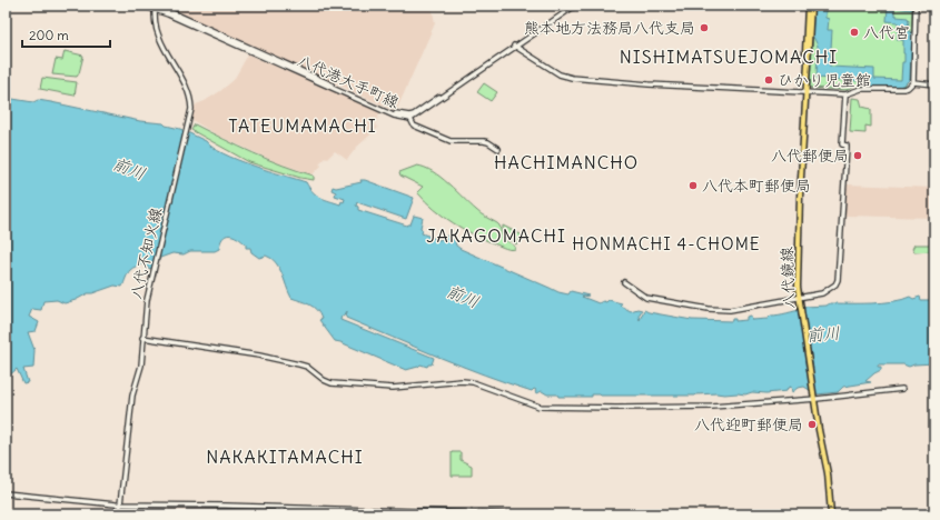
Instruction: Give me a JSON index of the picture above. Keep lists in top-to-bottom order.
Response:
{
  "streets": {
    "main road": ["八代鏡線"],
    "street": ["八代港大手町線", "八代不知火線"]
  },
  "crossings": [
    ["八代港大手町線", "八代不知火線"]
  ],
  "districts": [
    "NISHIMATSUEJOMACHI",
    "TATEUMAMACHI",
    "HACHIMANCHO",
    "JAKAGOMACHI",
    "HONMACHI 4-CHOME",
    "NAKAKITAMACHI"
  ],
  "water": ["前川"],
  "places": [
    "熊本地方法務局八代支局",
    "八代宮",
    "ひかり児童館",
    "八代郵便局",
    "八代本町郵便局",
    "八代迎町郵便局"
  ],
  "scale_bar": "200 m"
}
